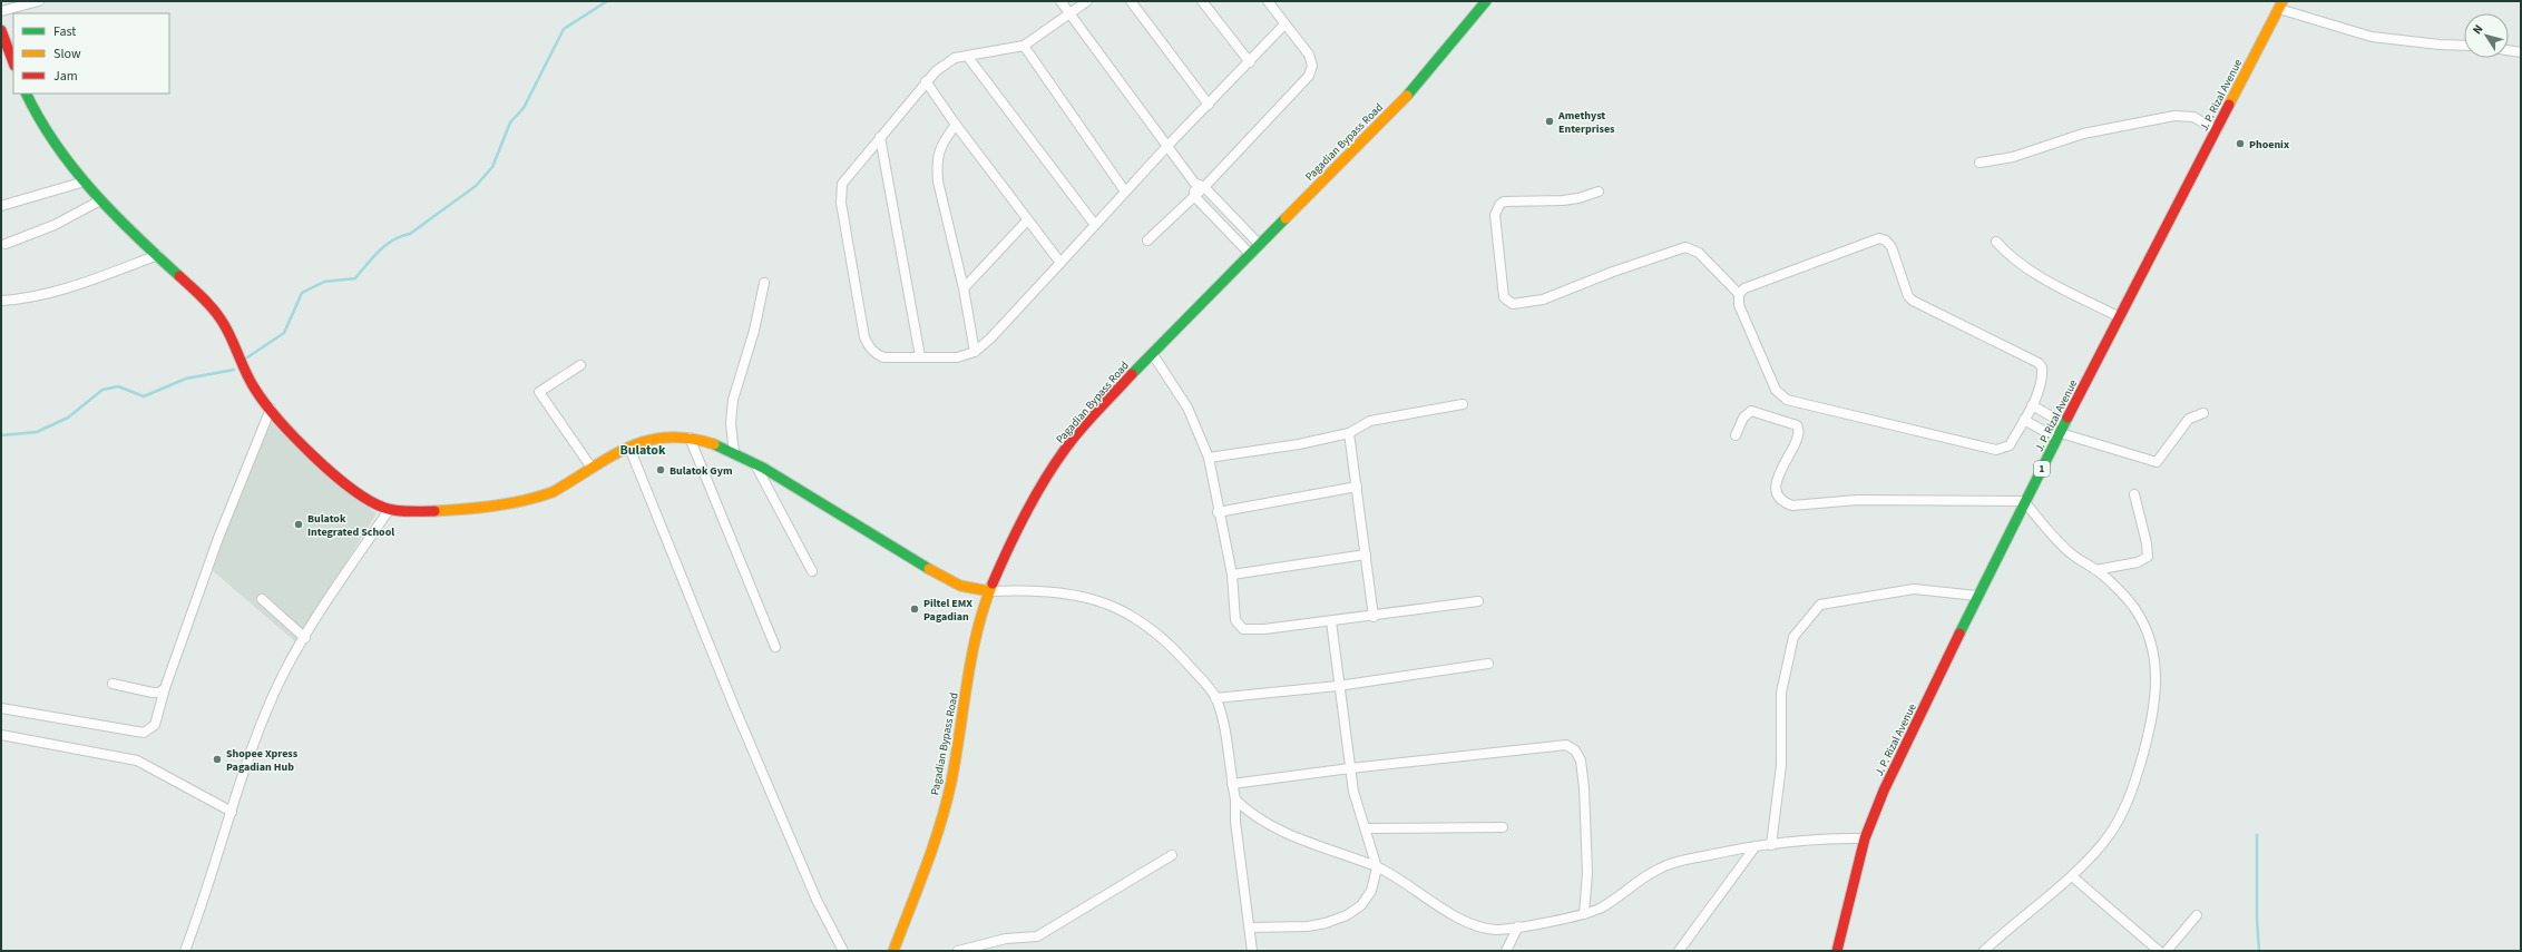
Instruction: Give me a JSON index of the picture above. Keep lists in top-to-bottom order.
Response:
{
  "streets": {
    "main road": ["J. P. Rizal Avenue", "Pagadian Bypass Road", "1"]
  },
  "districts": ["Bulatok"],
  "places": [
    "Amethyst Enterprises",
    "Phoenix",
    "Bulatok Gym",
    "Bulatok Integrated School",
    "Piltel EMX Pagadian",
    "Shopee Xpress Pagadian Hub"
  ],
  "legend": ["Fast", "Slow", "Jam"],
  "north": "top left"
}
